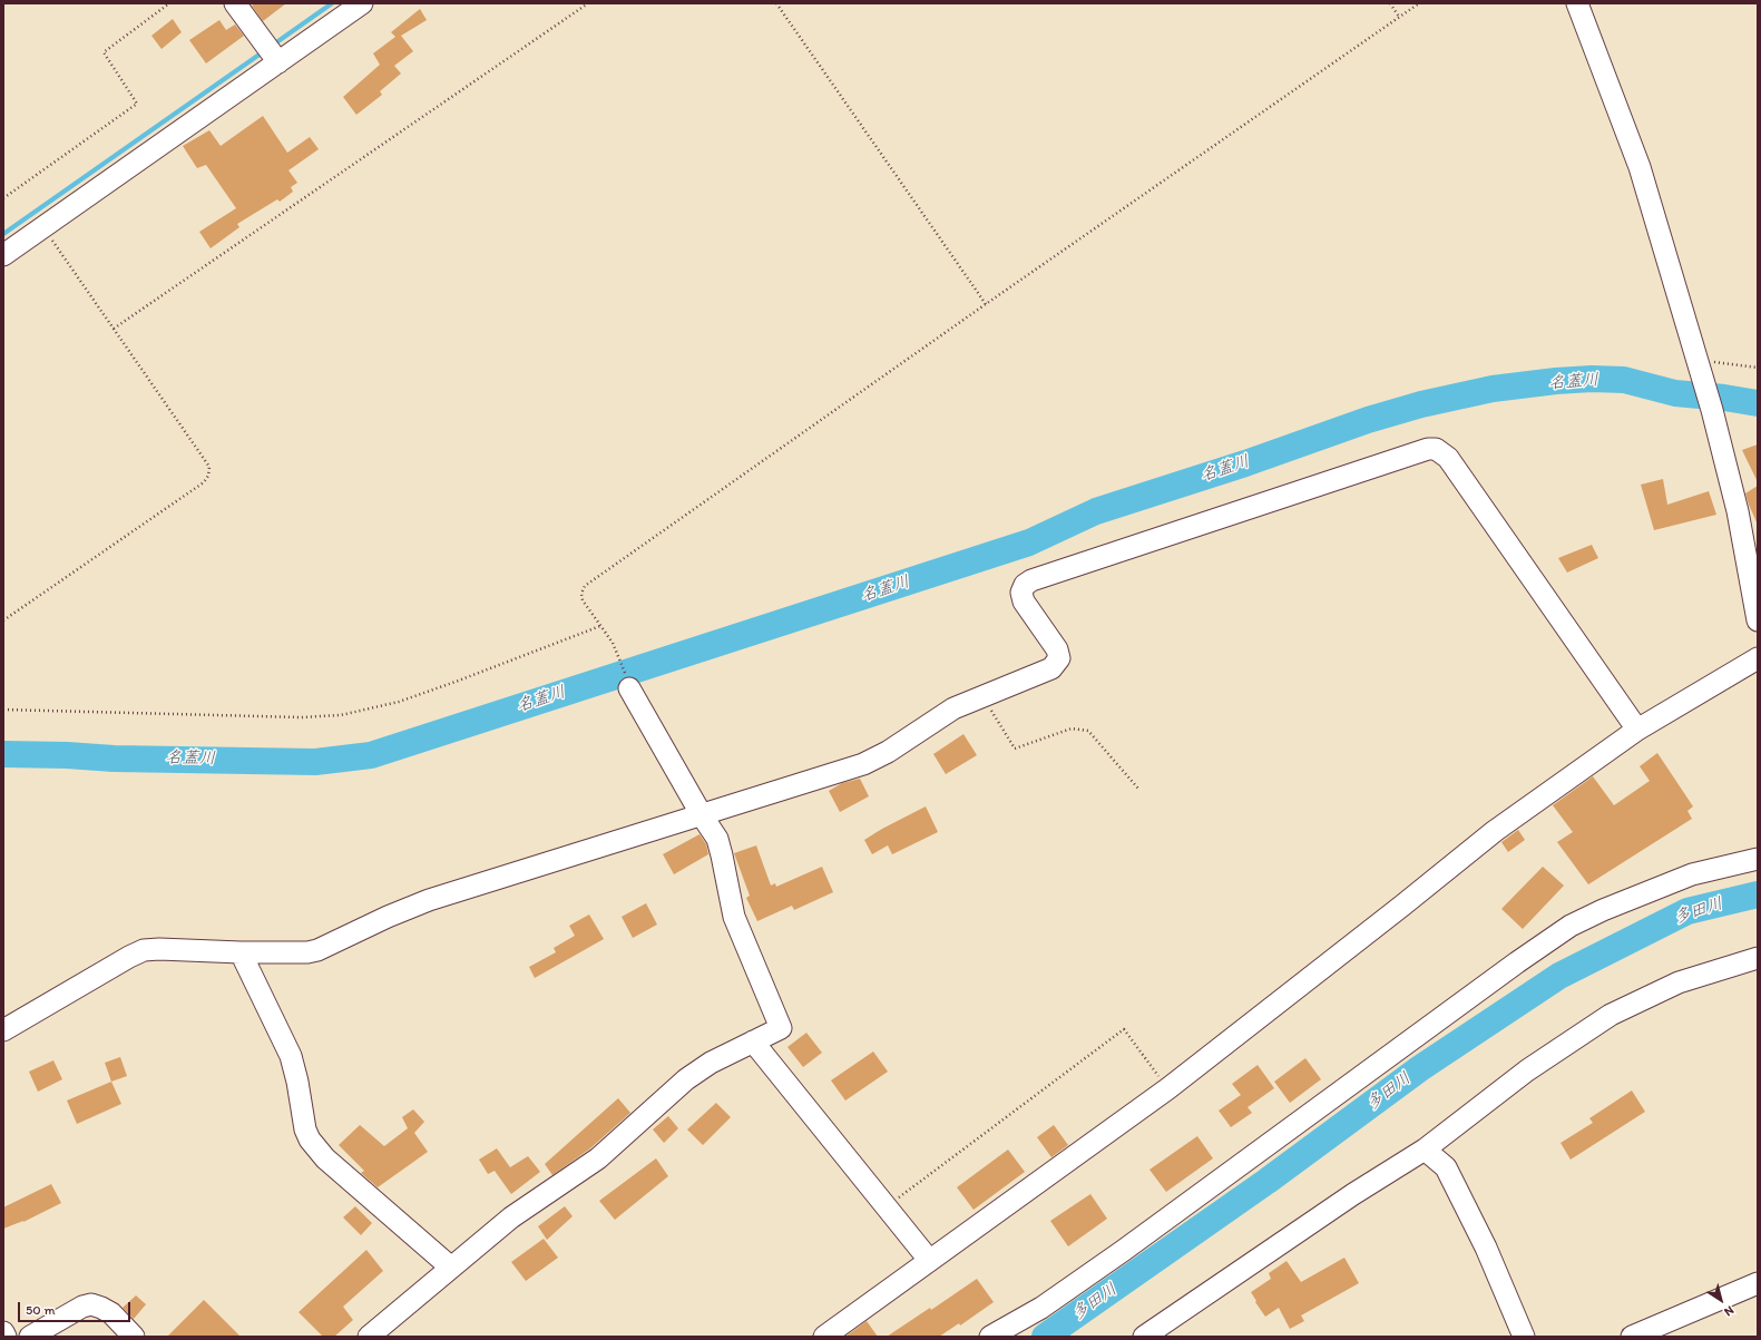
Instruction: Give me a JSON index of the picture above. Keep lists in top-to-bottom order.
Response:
{
  "water": ["名蓋川", "多田川"],
  "scale_bar": "50 m",
  "north": "bottom right"
}
